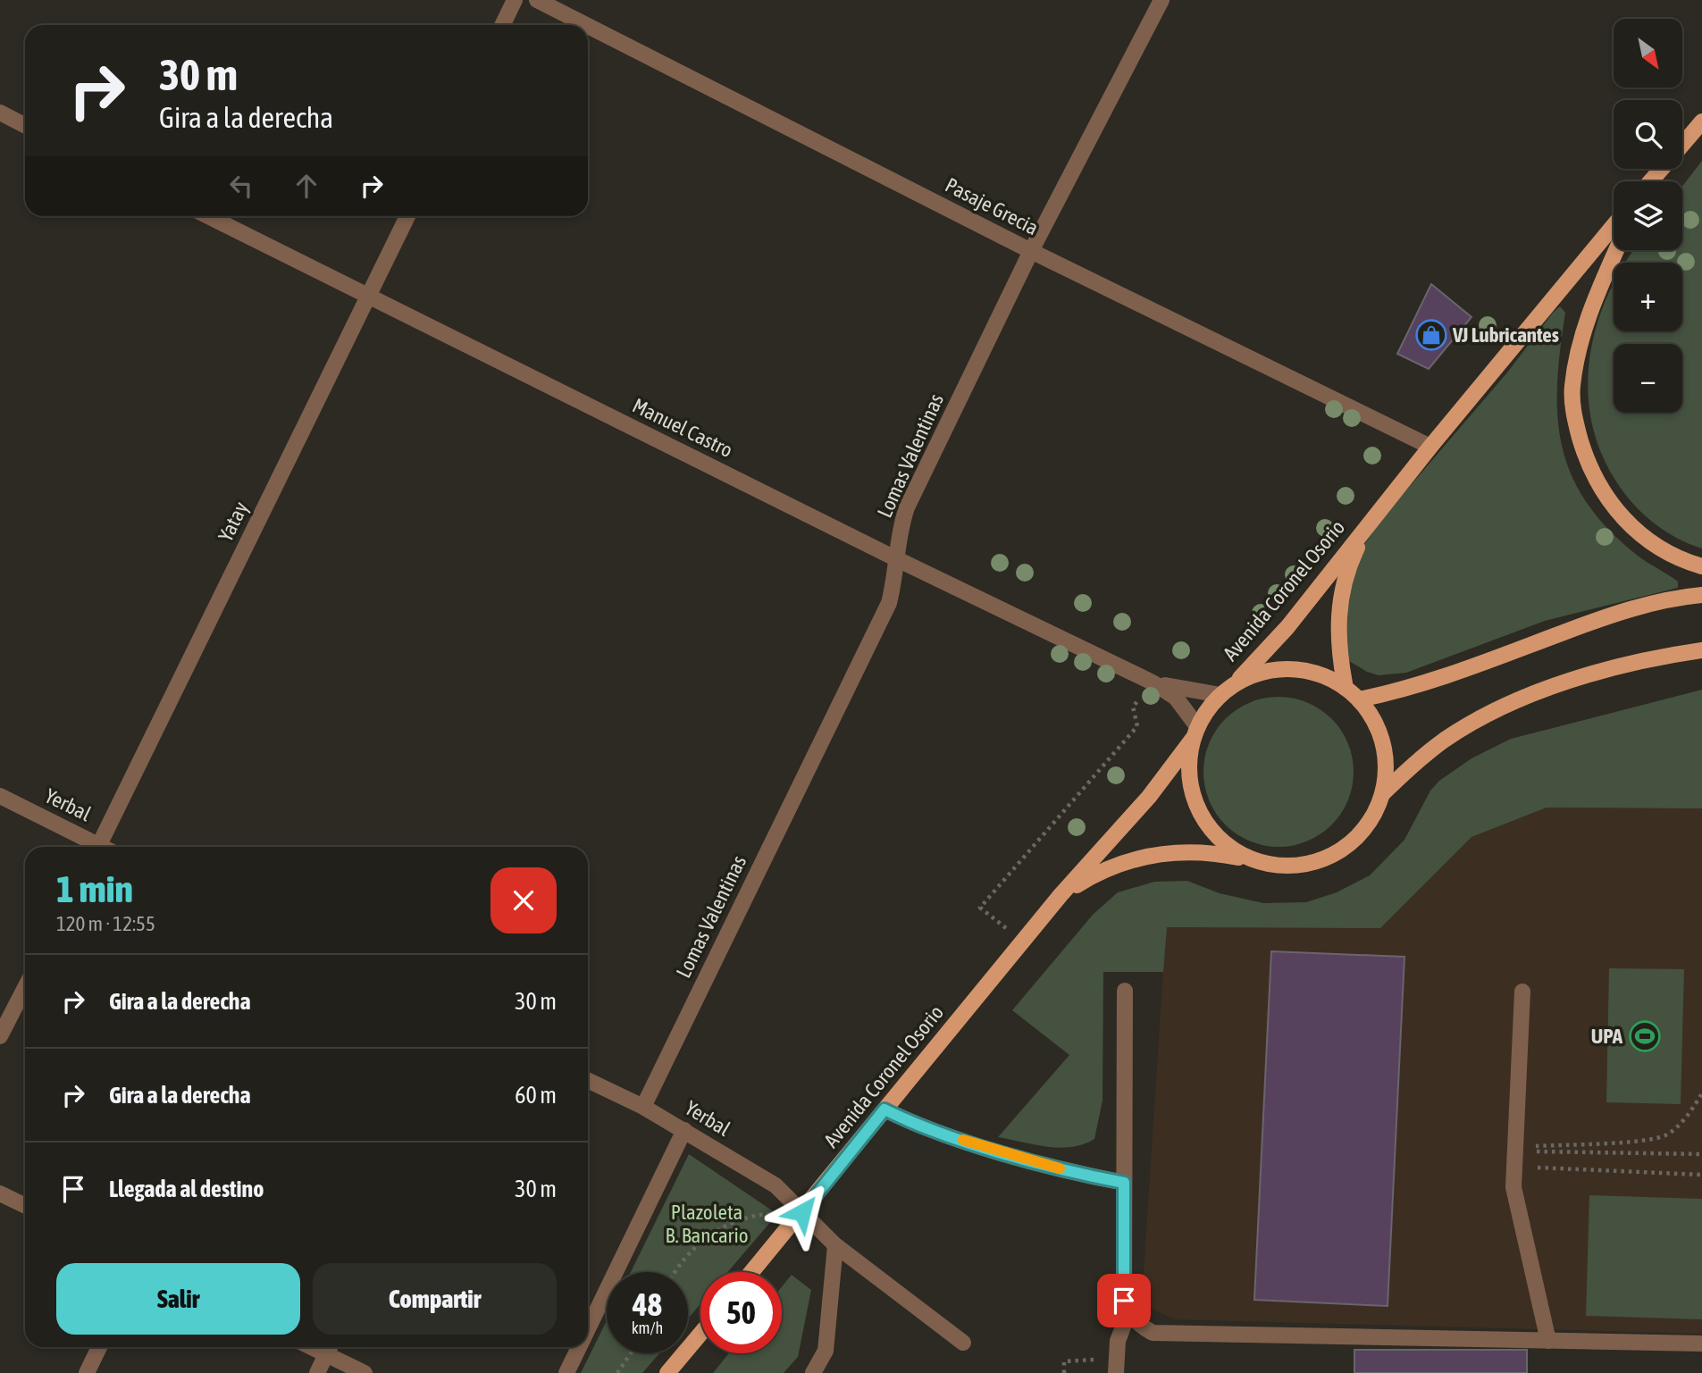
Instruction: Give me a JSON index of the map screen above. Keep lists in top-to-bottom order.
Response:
{
  "streets": {
    "main road": ["Avenida Coronel Osorio"],
    "street": [
      "Pasaje Grecia",
      "Manuel Castro",
      "Lomas Valentinas",
      "Yatay",
      "Yerbal"
    ]
  },
  "crossings": [
    ["Pasaje Grecia", "Lomas Valentinas"],
    ["Pasaje Grecia", "Avenida Coronel Osorio"],
    ["Manuel Castro", "Lomas Valentinas"],
    ["Manuel Castro", "Yatay"],
    ["Manuel Castro", "Avenida Coronel Osorio"],
    ["Lomas Valentinas", "Yerbal"],
    ["Avenida Coronel Osorio", "Yerbal"]
  ],
  "parks": ["Plazoleta B. Bancario"],
  "places": {
    "shop": ["VJ Lubricantes"],
    "sports": ["UPA"]
  },
  "north": "bottom right",
  "page": {
    "map_buttons": ["+", "−"],
    "turn": ["30 m", "Gira a la derecha"],
    "heading": ["1 min", "120 m · 12:55"],
    "list": [
      {
        "name": "Gira a la derecha",
        "value": "30 m"
      },
      {
        "name": "Gira a la derecha",
        "value": "60 m"
      },
      {
        "name": "Llegada al destino",
        "value": "30 m"
      }
    ],
    "buttons": ["Salir", "Compartir"],
    "speed": "48 km/h",
    "limit": "50"
  }
}
